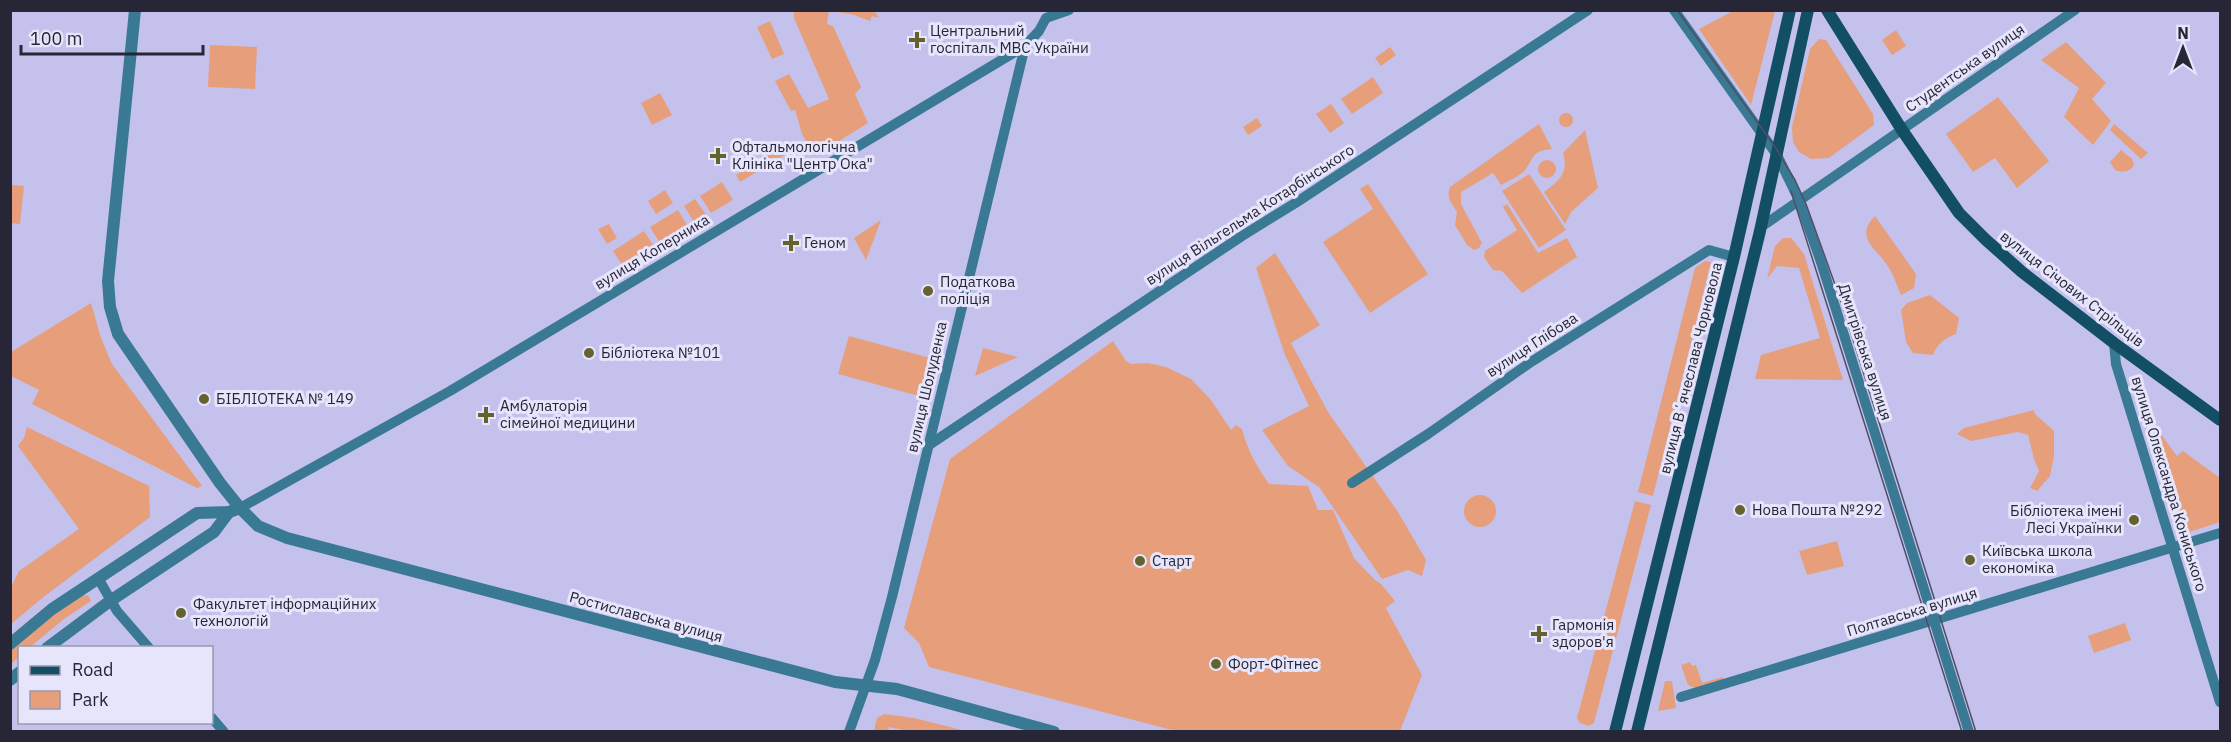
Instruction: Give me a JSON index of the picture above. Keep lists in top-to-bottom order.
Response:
{
  "streets": {
    "main road": ["вулиця Січових Стрільців", "вулиця Вʼячеслава Чорновола"],
    "street": [
      "Студентська вулиця",
      "вулиця Вільгельма Котарбінського",
      "вулиця Коперника",
      "вулиця Глібова",
      "Дмитрівська вулиця",
      "вулиця Шолуденка",
      "вулиця Олександра Кониського",
      "Полтавська вулиця",
      "Ростиславська вулиця"
    ]
  },
  "crossings": [
    ["Студентська вулиця", "вулиця Січових Стрільців"],
    ["вулиця Вільгельма Котарбінського", "вулиця Шолуденка"],
    ["вулиця Коперника", "вулиця Шолуденка"],
    ["вулиця Коперника", "Ростиславська вулиця"],
    ["вулиця Січових Стрільців", "вулиця Олександра Кониського"],
    ["вулиця Глібова", "вулиця Вʼячеслава Чорновола"],
    ["Дмитрівська вулиця", "вулиця Вʼячеслава Чорновола"],
    ["Дмитрівська вулиця", "Полтавська вулиця"],
    ["вулиця Шолуденка", "Ростиславська вулиця"],
    ["вулиця Олександра Кониського", "Полтавська вулиця"]
  ],
  "places": {
    "health": [
      "Центральний госпіталь МВС України",
      "Офтальмологічна Клініка \"Центр Ока\"",
      "Геном",
      "Амбулаторія сімейної медицини",
      "Гармонія здоров'я"
    ],
    "other": [
      "Податкова поліція",
      "Бібліотека №101",
      "БІБЛІОТЕКА № 149",
      "Нова Пошта №292",
      "Бібліотека імені Лесі Українки",
      "Київська школа економіка",
      "Старт",
      "Факультет інформаційних технологій",
      "Форт-Фітнес"
    ]
  },
  "legend": ["Road", "Park"],
  "scale_bar": "100 m",
  "north": "top"
}
